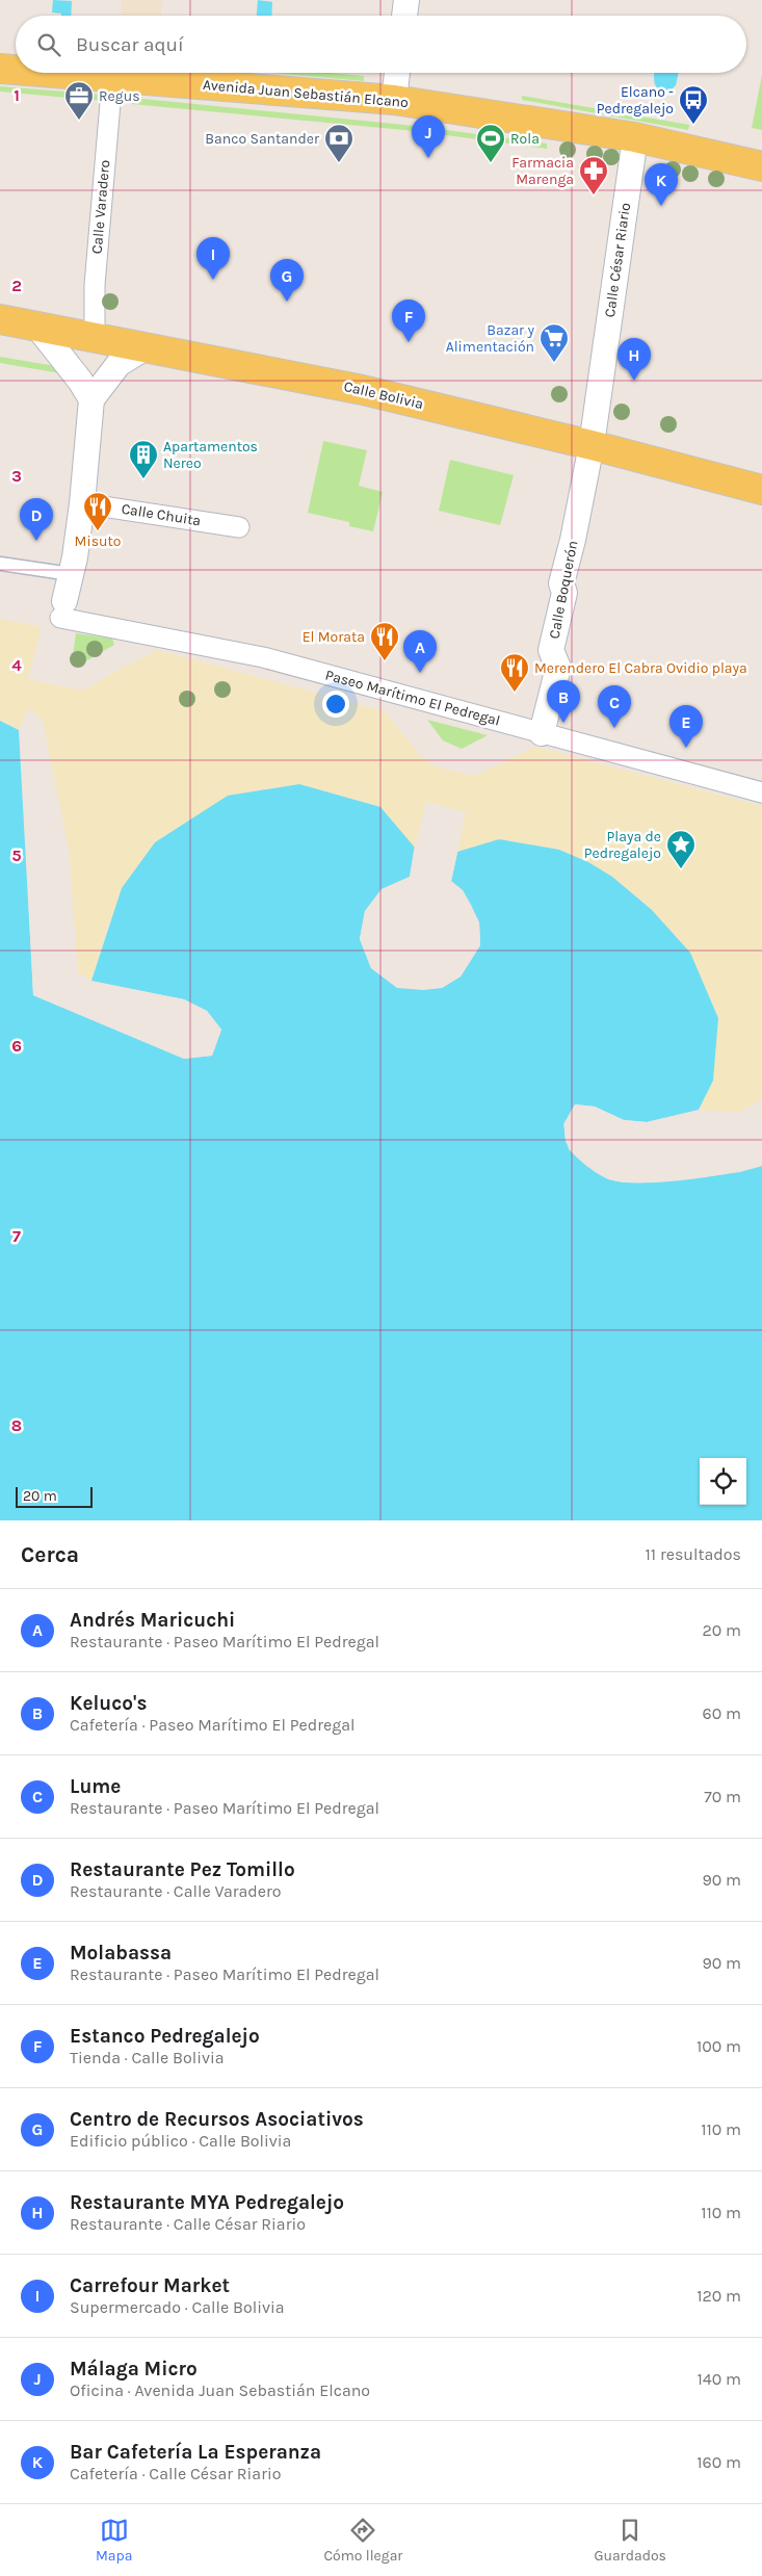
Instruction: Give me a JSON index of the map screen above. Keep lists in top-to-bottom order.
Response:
{
  "streets": {
    "main road": ["Avenida Juan Sebastián Elcano", "Calle Bolivia"],
    "street": [
      "Calle Varadero",
      "Calle César Riario",
      "Calle Chuita",
      "Calle Boquerón",
      "Paseo Marítimo El Pedregal"
    ]
  },
  "crossings": [
    ["Avenida Juan Sebastián Elcano", "Calle Varadero"],
    ["Avenida Juan Sebastián Elcano", "Calle César Riario"],
    ["Calle Varadero", "Calle Bolivia"],
    ["Calle César Riario", "Calle Bolivia"],
    ["Calle César Riario", "Calle Boquerón"],
    ["Calle Bolivia", "Calle Boquerón"],
    ["Calle Boquerón", "Paseo Marítimo El Pedregal"]
  ],
  "places": {
    "office": ["Regus"],
    "bus stop": ["Elcano - Pedregalejo"],
    "bank": ["Banco Santander"],
    "sports": ["Rola"],
    "pharmacy": ["Farmacia Marenga"],
    "supermarket": ["Bazar y Alimentación"],
    "building": ["Apartamentos Nereo"],
    "restaurant": ["Misuto", "El Morata", "Merendero El Cabra Ovidio playa"],
    "place": ["Playa de Pedregalejo"]
  },
  "scale_bar": "20 m",
  "page": {
    "search": "Buscar aquí",
    "pins": [
      "J",
      "K",
      "I",
      "G",
      "F",
      "H",
      "D",
      "A",
      "B",
      "C",
      "E"
    ],
    "scale": "20 m",
    "heading": ["Cerca", "11 resultados"],
    "list": [
      {
        "mark": "A",
        "name": "Andrés Maricuchi",
        "note": "Restaurante · Paseo Marítimo El Pedregal",
        "value": "20 m"
      },
      {
        "mark": "B",
        "name": "Keluco's",
        "note": "Cafetería · Paseo Marítimo El Pedregal",
        "value": "60 m"
      },
      {
        "mark": "C",
        "name": "Lume",
        "note": "Restaurante · Paseo Marítimo El Pedregal",
        "value": "70 m"
      },
      {
        "mark": "D",
        "name": "Restaurante Pez Tomillo",
        "note": "Restaurante · Calle Varadero",
        "value": "90 m"
      },
      {
        "mark": "E",
        "name": "Molabassa",
        "note": "Restaurante · Paseo Marítimo El Pedregal",
        "value": "90 m"
      },
      {
        "mark": "F",
        "name": "Estanco Pedregalejo",
        "note": "Tienda · Calle Bolivia",
        "value": "100 m"
      },
      {
        "mark": "G",
        "name": "Centro de Recursos Asociativos",
        "note": "Edificio público · Calle Bolivia",
        "value": "110 m"
      },
      {
        "mark": "H",
        "name": "Restaurante MYA Pedregalejo",
        "note": "Restaurante · Calle César Riario",
        "value": "110 m"
      },
      {
        "mark": "I",
        "name": "Carrefour Market",
        "note": "Supermercado · Calle Bolivia",
        "value": "120 m"
      },
      {
        "mark": "J",
        "name": "Málaga Micro",
        "note": "Oficina · Avenida Juan Sebastián Elcano",
        "value": "140 m"
      },
      {
        "mark": "K",
        "name": "Bar Cafetería La Esperanza",
        "note": "Cafetería · Calle César Riario",
        "value": "160 m"
      }
    ],
    "nav": ["Mapa", "Cómo llegar", "Guardados"]
  },
  "grid": {
    "rows": [
      "1",
      "2",
      "3",
      "4",
      "5",
      "6",
      "7",
      "8"
    ]
  }
}
